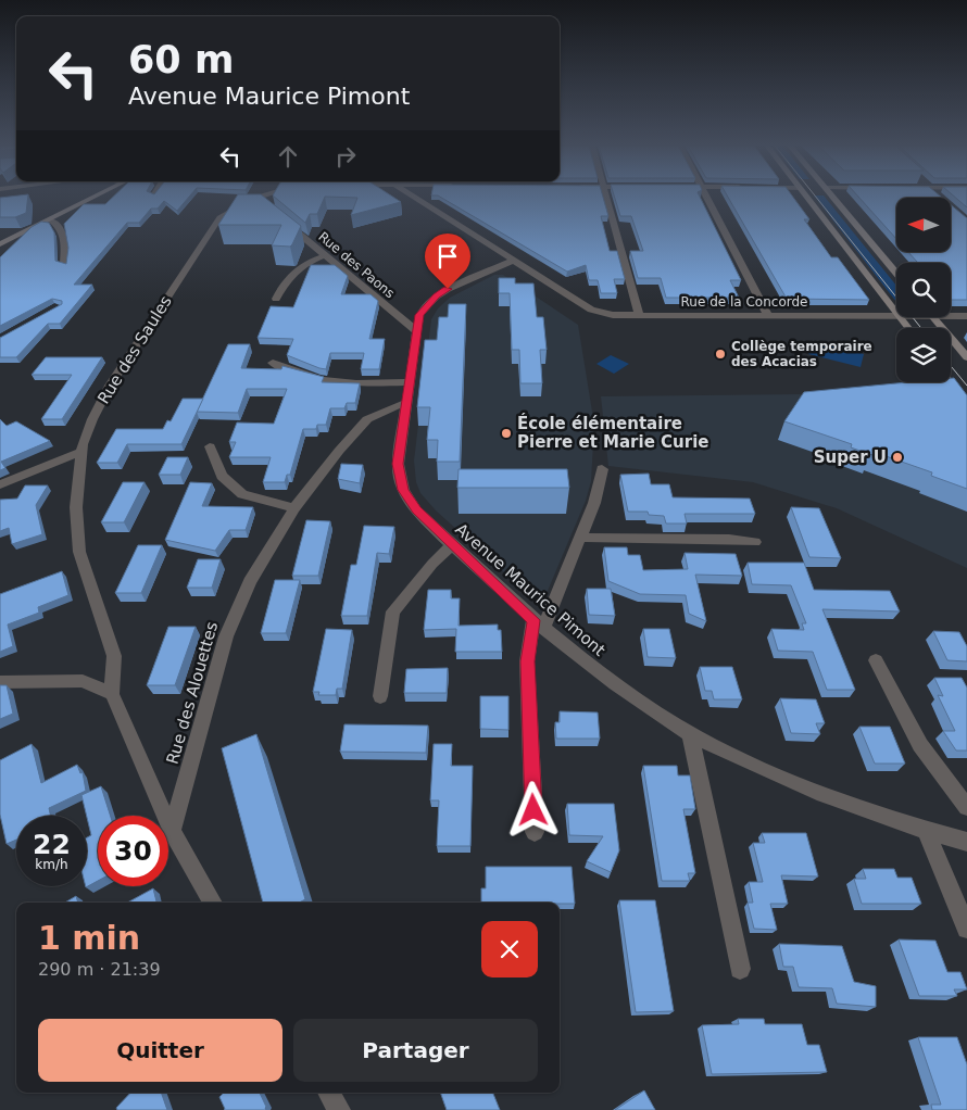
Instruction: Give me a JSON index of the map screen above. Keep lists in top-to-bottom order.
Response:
{
  "streets": {
    "street": [
      "Rue des Paons",
      "Rue de la Concorde",
      "Rue des Saules",
      "Avenue Maurice Pimont",
      "Rue des Alouettes"
    ]
  },
  "crossings": [
    ["Rue des Paons", "Avenue Maurice Pimont"],
    ["Rue de la Concorde", "Avenue Maurice Pimont"],
    ["Rue des Saules", "Rue des Alouettes"],
    ["Avenue Maurice Pimont", "Rue des Alouettes"]
  ],
  "places": ["Collège temporaire des Acacias", "École élémentaire Pierre et Marie Curie", "Super U"],
  "north": "left",
  "page": {
    "turn": ["60 m", "Avenue Maurice Pimont"],
    "speed": "22 km/h",
    "limit": "30",
    "heading": ["1 min", "290 m · 21:39"],
    "buttons": ["Quitter", "Partager"]
  }
}
